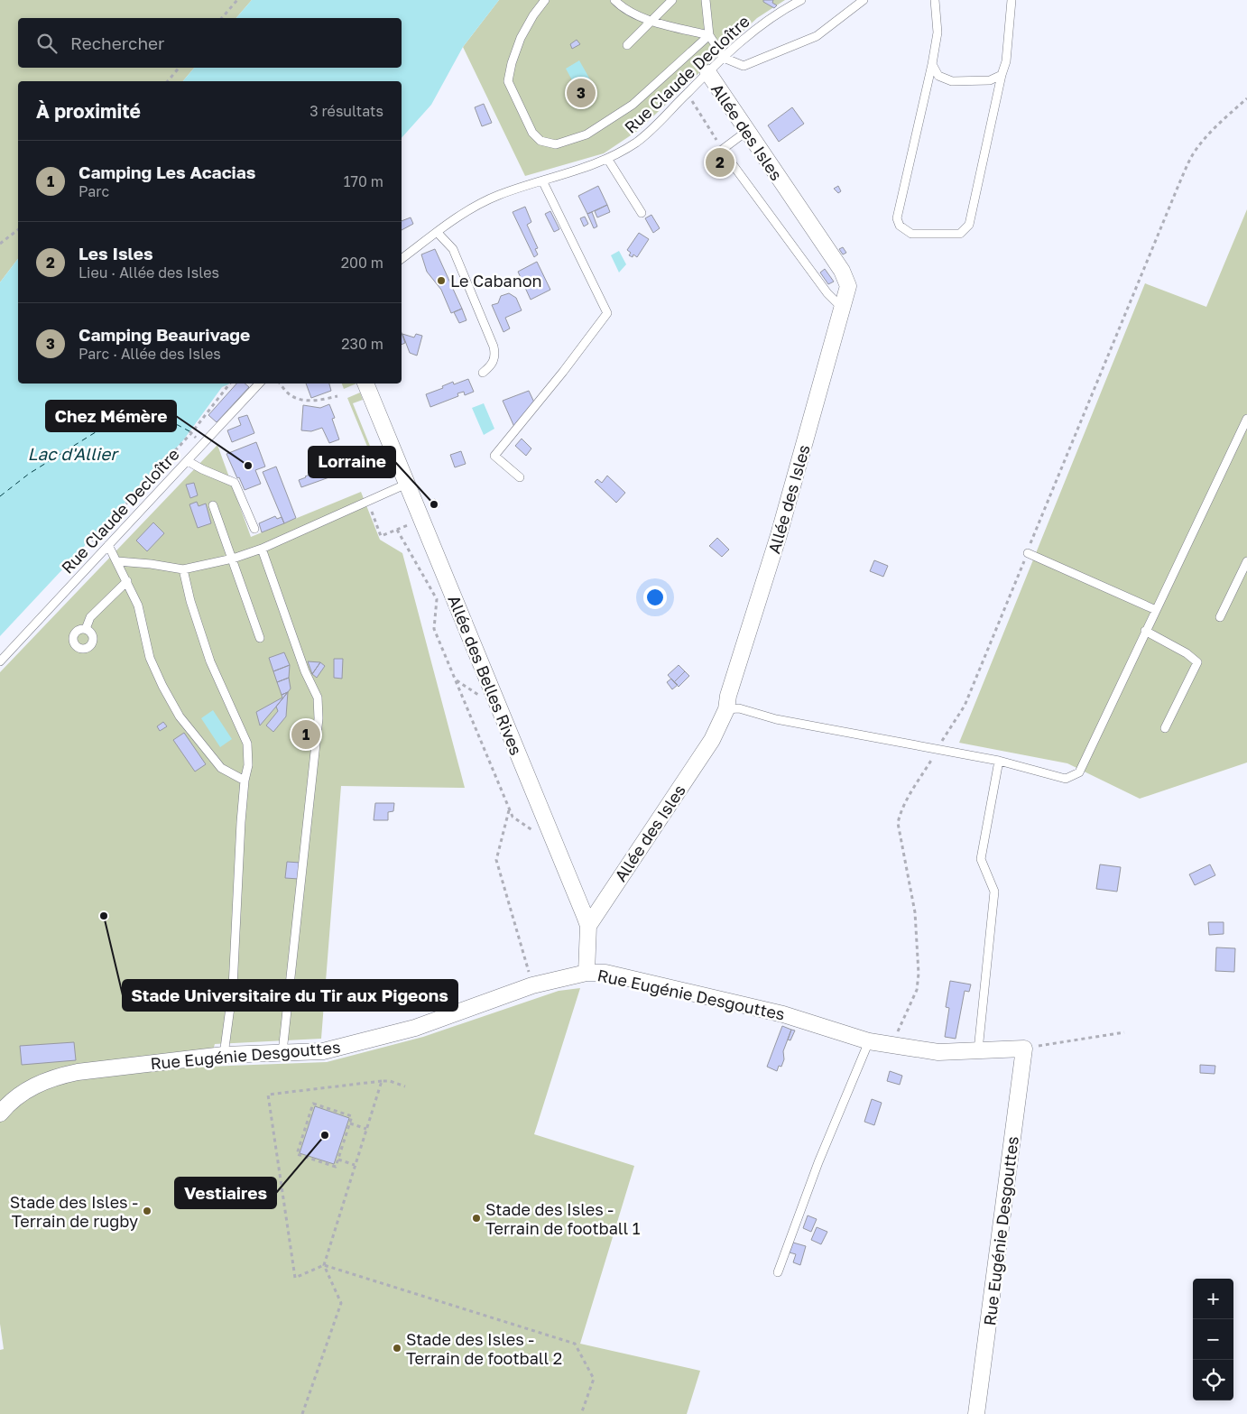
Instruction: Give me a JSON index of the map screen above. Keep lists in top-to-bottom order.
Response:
{
  "streets": {
    "street": ["Allée des Isles", "Allée des Belles Rives", "Rue Eugénie Desgouttes"],
    "lane": ["Rue Claude Decloître"]
  },
  "crossings": [
    ["Rue Claude Decloître", "Allée des Isles"],
    ["Allée des Isles", "Allée des Belles Rives"],
    ["Allée des Belles Rives", "Rue Eugénie Desgouttes"]
  ],
  "water": ["Lac d'Allier"],
  "places": [
    "Le Cabanon",
    "Chez Mémère",
    "Lorraine",
    "Stade Universitaire du Tir aux Pigeons",
    "Vestiaires",
    "Stade des Isles - Terrain de rugby",
    "Stade des Isles - Terrain de football 1",
    "Stade des Isles - Terrain de football 2"
  ],
  "page": {
    "search": "Rechercher",
    "pins": ["3", "2", "1"],
    "heading": ["À proximité", "3 résultats"],
    "list": [
      {
        "mark": "1",
        "name": "Camping Les Acacias",
        "note": "Parc",
        "value": "170 m"
      },
      {
        "mark": "2",
        "name": "Les Isles",
        "note": "Lieu · Allée des Isles",
        "value": "200 m"
      },
      {
        "mark": "3",
        "name": "Camping Beaurivage",
        "note": "Parc · Allée des Isles",
        "value": "230 m"
      }
    ],
    "map_buttons": ["+", "−"]
  }
}
